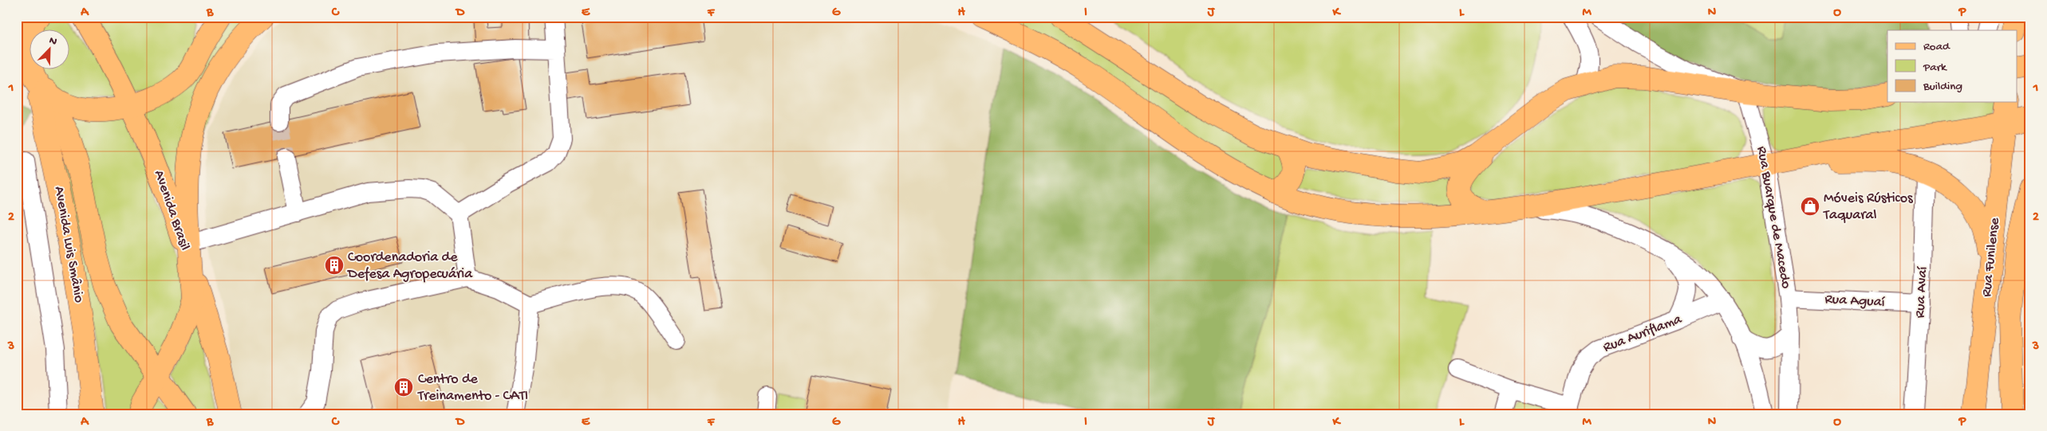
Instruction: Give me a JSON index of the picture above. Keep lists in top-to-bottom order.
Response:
{
  "streets": {
    "main road": ["Avenida Brasil", "Avenida Luis Smânio", "Rua Funilense"],
    "street": [
      "Rua Buarque de Macedo",
      "Rua Avaí",
      "Rua Aguaí",
      "Rua Auriflama"
    ]
  },
  "crossings": [
    ["Rua Buarque de Macedo", "Rua Aguaí"],
    ["Rua Avaí", "Rua Aguaí"]
  ],
  "places": {
    "shop": ["Móveis Rústicos Taquaral"],
    "building": ["Coordenadoria de Defesa Agropecuária", "Centro de Treinamento - CATI"]
  },
  "legend": ["Road", "Park", "Building"],
  "north": "top right",
  "grid": {
    "columns": [
      "A",
      "B",
      "C",
      "D",
      "E",
      "F",
      "G",
      "H",
      "I",
      "J",
      "K",
      "L",
      "M",
      "N",
      "O",
      "P"
    ],
    "rows": ["1", "2", "3"]
  }
}
